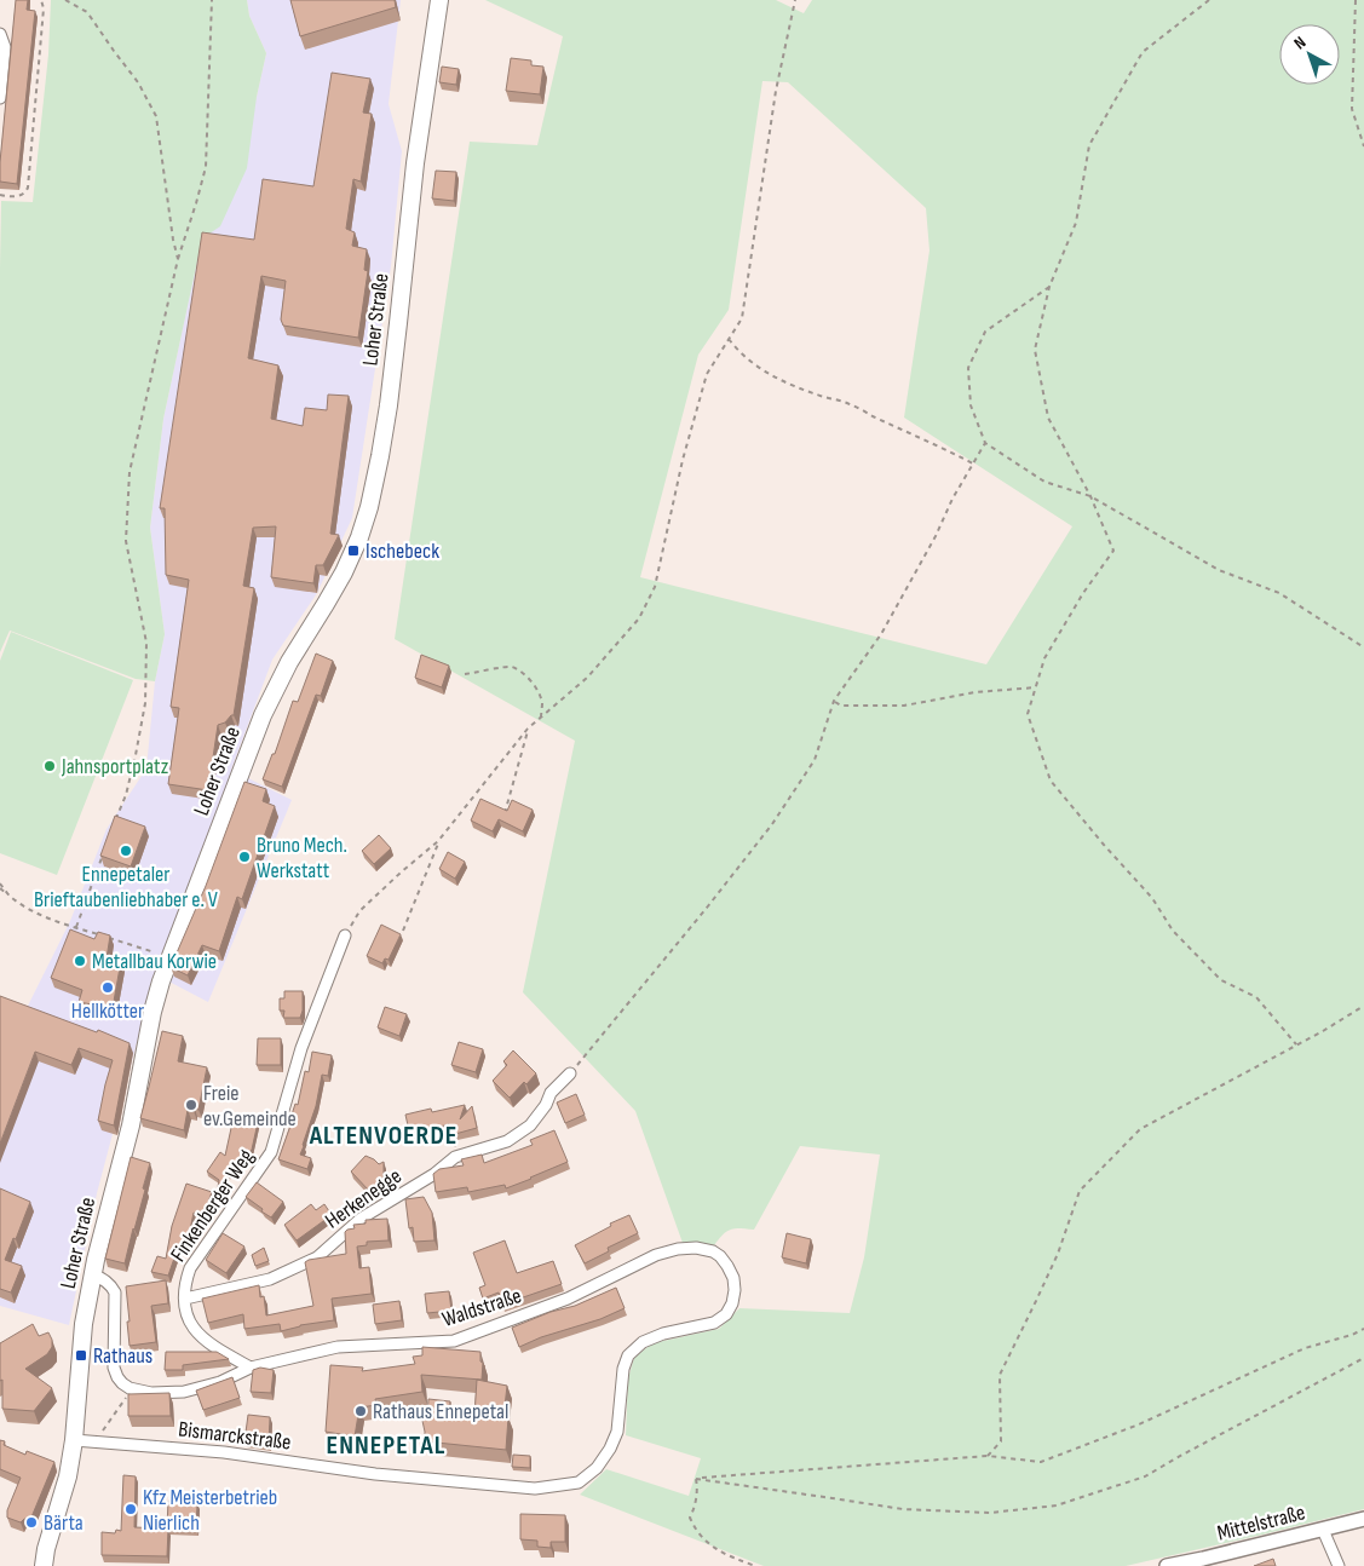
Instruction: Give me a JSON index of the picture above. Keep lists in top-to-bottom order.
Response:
{
  "streets": {
    "main road": ["Loher Straße"],
    "street": [
      "Herkenegge",
      "Finkenberger Weg",
      "Waldstraße",
      "Bismarckstraße",
      "Mittelstraße"
    ]
  },
  "crossings": [
    ["Loher Straße", "Bismarckstraße"],
    ["Herkenegge", "Finkenberger Weg"],
    ["Finkenberger Weg", "Waldstraße"],
    ["Waldstraße", "Bismarckstraße"]
  ],
  "districts": ["ALTENVOERDE", "ENNEPETAL"],
  "places": {
    "transit": ["Ischebeck", "Rathaus"],
    "other": [
      "Jahnsportplatz",
      "Ennepetaler Brieftaubenliebhaber e. V",
      "Bruno Mech. Werkstatt",
      "Metallbau Korwie",
      "Hellkötter",
      "Freie ev.Gemeinde",
      "Rathaus Ennepetal",
      "Kfz Meisterbetrieb Nierlich",
      "Bärta"
    ]
  },
  "north": "top left"
}
